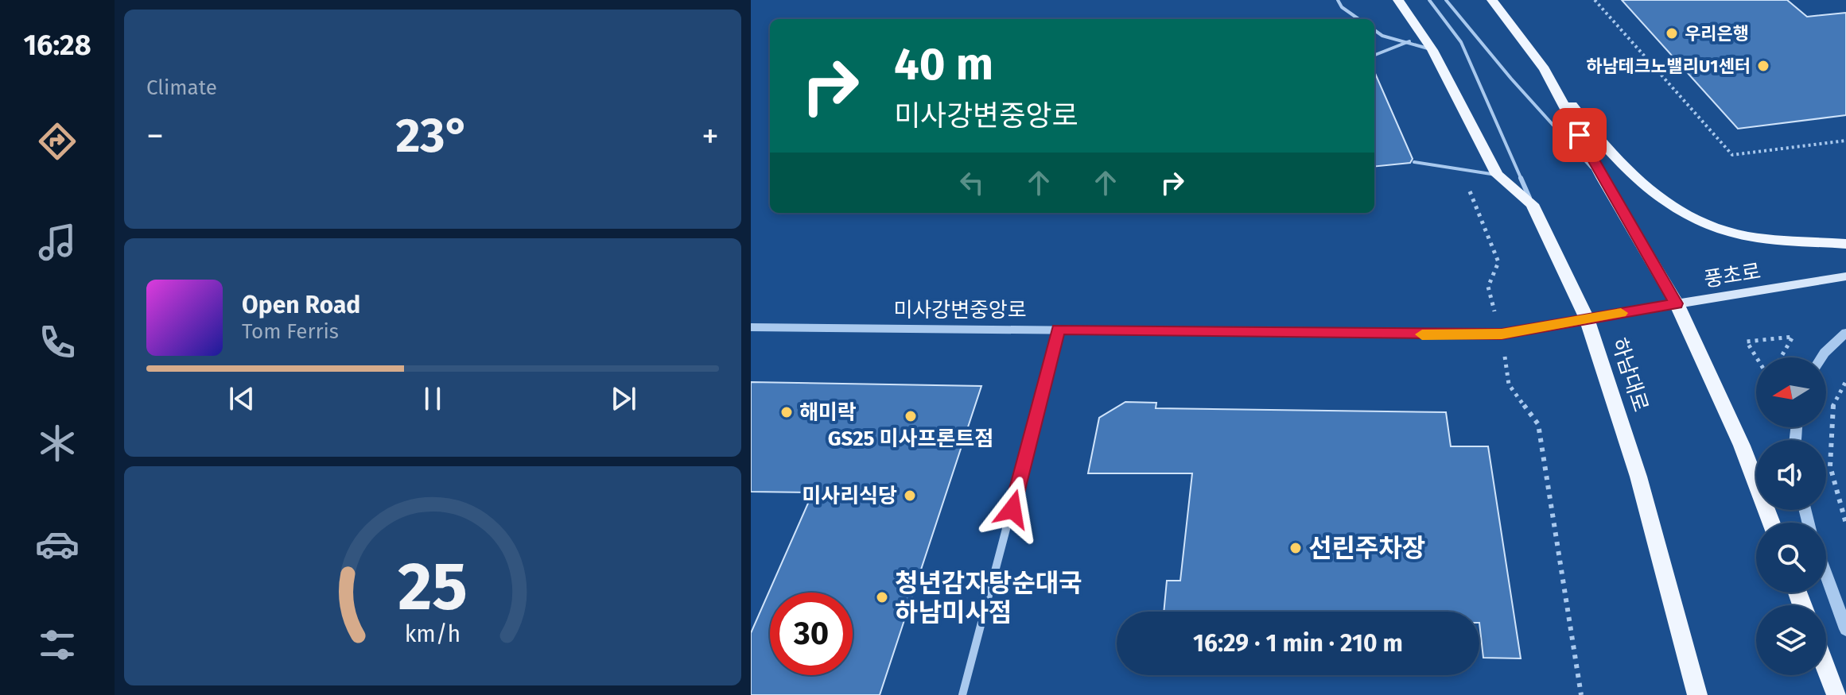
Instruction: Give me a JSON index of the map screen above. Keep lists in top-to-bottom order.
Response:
{
  "streets": {
    "main road": ["풍초로", "하남대로"],
    "street": ["미사강변중앙로"]
  },
  "crossings": [
    ["풍초로", "미사강변중앙로"],
    ["풍초로", "하남대로"],
    ["미사강변중앙로", "하남대로"]
  ],
  "places": [
    "우리은행",
    "하남테크노밸리U1센터",
    "해미락",
    "GS25 미사프론트점",
    "미사리식당",
    "선린주차장",
    "청년감자탕순대국 하남미사점"
  ],
  "north": "left",
  "page": {
    "tabs": "16:28",
    "tile": "Climate",
    "turn": ["40 m", "미사강변중앙로"],
    "heat": ["−", "23°", "+"],
    "song": ["Open Road", "Tom Ferris"],
    "limit": "30",
    "trip": "16:29 · 1 min · 210 m",
    "gauge": ["25", "km/h"]
  }
}
